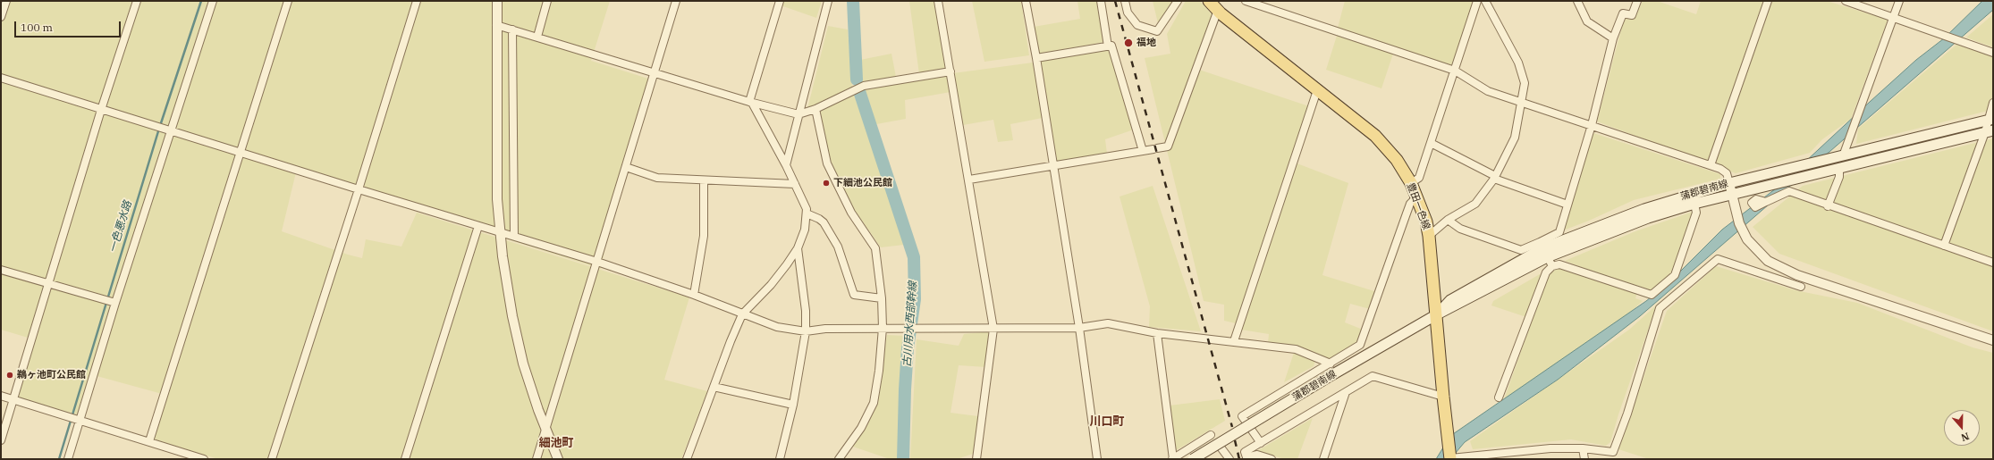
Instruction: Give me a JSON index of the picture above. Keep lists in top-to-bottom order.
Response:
{
  "streets": {
    "main road": ["蒲郡碧南線", "豊田一色線"]
  },
  "crossings": [
    ["蒲郡碧南線", "豊田一色線"]
  ],
  "districts": ["川口町", "細池町"],
  "water": ["一色悪水路", "古川用水西部幹線"],
  "places": ["福地", "下細池公民館", "鵜ヶ池町公民館"],
  "scale_bar": "100 m",
  "north": "bottom"
}
